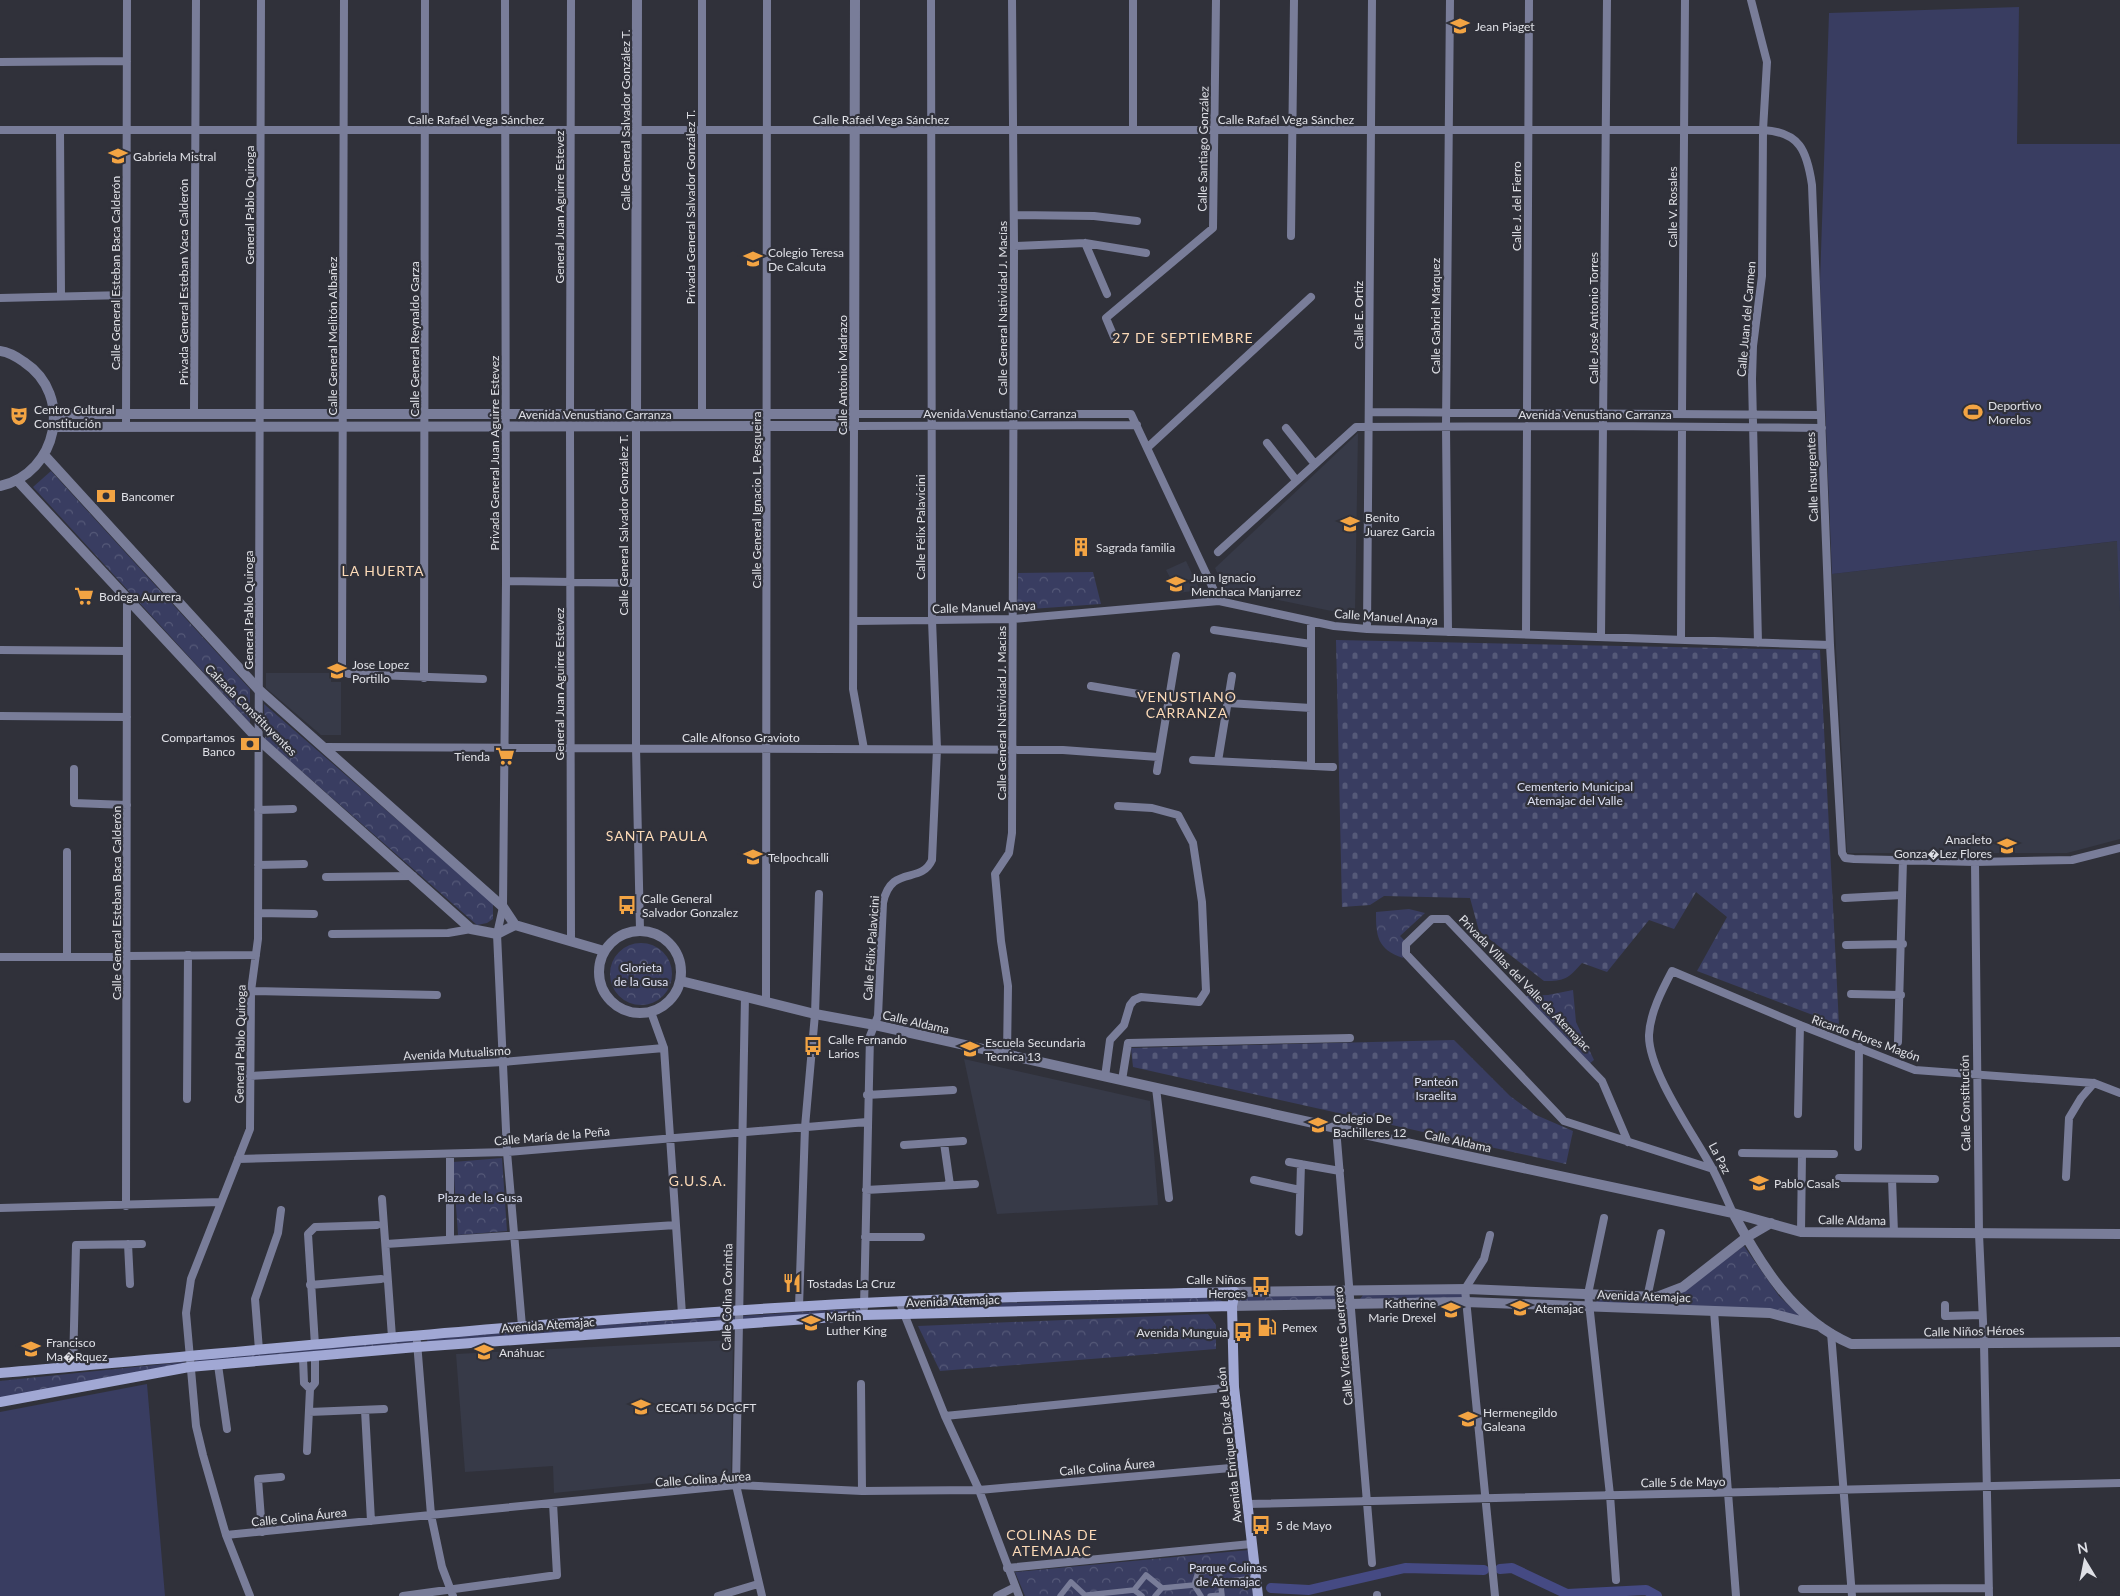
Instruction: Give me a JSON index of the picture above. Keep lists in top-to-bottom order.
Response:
{
  "streets": {
    "main road": ["Avenida Atemajac", "Avenida Enrique Díaz de León"],
    "street": [
      "Calle Rafaél Vega Sánchez",
      "Calle General Salvador González T.",
      "Calle Santiago González",
      "General Pablo Quiroga",
      "Calle J. del Fierro",
      "General Juan Aguirre Estevez",
      "Privada General Salvador González T.",
      "Calle V. Rosales",
      "Calle General Esteban Baca Calderón",
      "Privada General Esteban Vaca Calderón",
      "Calle General Natividad J. Macías",
      "Calle E. Ortiz",
      "Calle Gabriel Márquez",
      "Calle José Antonio Torres",
      "Calle Juan del Carmen",
      "Calle General Melitón Albañez",
      "Calle General Reynaldo Garza",
      "Calle Antonio Madrazo",
      "Avenida Venustiano Carranza",
      "Privada General Juan Aguirre Estevez",
      "Calle Insurgentes",
      "Calle General Ignacio L. Pesqueira",
      "Calle Félix Palavicini",
      "Calle Manuel Anaya",
      "Calzada Constituyentes",
      "Calle Alfonso Gravioto",
      "Privada Villas del Valle de Atemajac",
      "Calle Aldama",
      "Ricardo Flores Magón",
      "Avenida Mutualismo",
      "Calle Constitución",
      "Calle María de la Peña",
      "La Paz",
      "Calle Colina Corintia",
      "Calle Niños Héroes",
      "Calle Vicente Guerrero",
      "Calle Colina Áurea",
      "Calle 5 de Mayo"
    ]
  },
  "crossings": [
    ["Calle Rafaél Vega Sánchez", "Calle General Salvador González T."],
    ["Calle Rafaél Vega Sánchez", "Calle Santiago González"],
    ["Calle Rafaél Vega Sánchez", "General Pablo Quiroga"],
    ["Calle Rafaél Vega Sánchez", "Calle J. del Fierro"],
    ["Calle Rafaél Vega Sánchez", "General Juan Aguirre Estevez"],
    ["Calle Rafaél Vega Sánchez", "Privada General Salvador González T."],
    ["Calle Rafaél Vega Sánchez", "Calle V. Rosales"],
    ["Calle Rafaél Vega Sánchez", "Calle General Esteban Baca Calderón"],
    ["Calle Rafaél Vega Sánchez", "Privada General Esteban Vaca Calderón"],
    ["Calle Rafaél Vega Sánchez", "Calle General Natividad J. Macías"],
    ["Calle Rafaél Vega Sánchez", "Calle E. Ortiz"],
    ["Calle Rafaél Vega Sánchez", "Calle Gabriel Márquez"],
    ["Calle Rafaél Vega Sánchez", "Calle José Antonio Torres"],
    ["Calle Rafaél Vega Sánchez", "Calle Juan del Carmen"],
    ["Calle Rafaél Vega Sánchez", "Calle General Melitón Albañez"],
    ["Calle Rafaél Vega Sánchez", "Calle General Reynaldo Garza"],
    ["Calle Rafaél Vega Sánchez", "Calle Antonio Madrazo"],
    ["Calle Rafaél Vega Sánchez", "Privada General Juan Aguirre Estevez"],
    ["Calle Rafaél Vega Sánchez", "Calle Insurgentes"],
    ["Calle Rafaél Vega Sánchez", "Calle General Ignacio L. Pesqueira"],
    ["Calle Rafaél Vega Sánchez", "Calle Félix Palavicini"],
    ["Calle General Salvador González T.", "Avenida Venustiano Carranza"],
    ["Calle General Salvador González T.", "Calle Alfonso Gravioto"],
    ["Calle General Salvador González T.", "Calle Aldama"],
    ["General Pablo Quiroga", "Avenida Venustiano Carranza"],
    ["General Pablo Quiroga", "Calzada Constituyentes"],
    ["General Pablo Quiroga", "Avenida Mutualismo"],
    ["General Pablo Quiroga", "Calle María de la Peña"],
    ["General Pablo Quiroga", "Avenida Atemajac"],
    ["General Pablo Quiroga", "Calle Colina Áurea"],
    ["Calle J. del Fierro", "Avenida Venustiano Carranza"],
    ["General Juan Aguirre Estevez", "Avenida Venustiano Carranza"],
    ["General Juan Aguirre Estevez", "Calle Alfonso Gravioto"],
    ["Privada General Salvador González T.", "Avenida Venustiano Carranza"],
    ["Calle V. Rosales", "Avenida Venustiano Carranza"],
    ["Calle General Esteban Baca Calderón", "Avenida Venustiano Carranza"],
    ["Calle General Esteban Baca Calderón", "Calzada Constituyentes"],
    ["Privada General Esteban Vaca Calderón", "Avenida Venustiano Carranza"],
    ["Calle General Natividad J. Macías", "Avenida Venustiano Carranza"],
    ["Calle General Natividad J. Macías", "Calle Manuel Anaya"],
    ["Calle General Natividad J. Macías", "Calle Alfonso Gravioto"],
    ["Calle General Natividad J. Macías", "Calle Aldama"],
    ["Calle E. Ortiz", "Avenida Venustiano Carranza"],
    ["Calle E. Ortiz", "Calle Manuel Anaya"],
    ["Calle Gabriel Márquez", "Avenida Venustiano Carranza"],
    ["Calle Gabriel Márquez", "Calle Manuel Anaya"],
    ["Calle José Antonio Torres", "Avenida Venustiano Carranza"],
    ["Calle José Antonio Torres", "Calle Manuel Anaya"],
    ["Calle Juan del Carmen", "Avenida Venustiano Carranza"],
    ["Calle Juan del Carmen", "Calle Insurgentes"],
    ["Calle Juan del Carmen", "Calle Manuel Anaya"],
    ["Calle General Melitón Albañez", "Calle General Reynaldo Garza"],
    ["Calle General Melitón Albañez", "Avenida Venustiano Carranza"],
    ["Calle General Reynaldo Garza", "Avenida Venustiano Carranza"],
    ["Calle Antonio Madrazo", "Avenida Venustiano Carranza"],
    ["Calle Antonio Madrazo", "Calle Manuel Anaya"],
    ["Calle Antonio Madrazo", "Calle Alfonso Gravioto"],
    ["Avenida Venustiano Carranza", "Privada General Juan Aguirre Estevez"],
    ["Avenida Venustiano Carranza", "Calle Insurgentes"],
    ["Avenida Venustiano Carranza", "Calle General Ignacio L. Pesqueira"],
    ["Avenida Venustiano Carranza", "Calle Félix Palavicini"],
    ["Privada General Juan Aguirre Estevez", "Calzada Constituyentes"],
    ["Privada General Juan Aguirre Estevez", "Calle Alfonso Gravioto"],
    ["Privada General Juan Aguirre Estevez", "Avenida Mutualismo"],
    ["Privada General Juan Aguirre Estevez", "Calle María de la Peña"],
    ["Privada General Juan Aguirre Estevez", "Avenida Atemajac"],
    ["Calle Insurgentes", "Calle Manuel Anaya"],
    ["Calle General Ignacio L. Pesqueira", "Calle Alfonso Gravioto"],
    ["Calle General Ignacio L. Pesqueira", "Calle Aldama"],
    ["Calle Félix Palavicini", "Calle Manuel Anaya"],
    ["Calle Félix Palavicini", "Calle Alfonso Gravioto"],
    ["Calle Félix Palavicini", "Calle Aldama"],
    ["Calle Félix Palavicini", "Calle María de la Peña"],
    ["Calle Félix Palavicini", "Avenida Atemajac"],
    ["Calzada Constituyentes", "Calle Alfonso Gravioto"],
    ["Privada Villas del Valle de Atemajac", "La Paz"],
    ["Calle Aldama", "Calle Constitución"],
    ["Calle Aldama", "La Paz"],
    ["Calle Aldama", "Avenida Atemajac"],
    ["Calle Aldama", "Calle Colina Corintia"],
    ["Calle Aldama", "Calle Vicente Guerrero"],
    ["Ricardo Flores Magón", "Calle Constitución"],
    ["Ricardo Flores Magón", "La Paz"],
    ["Calle Constitución", "Calle Niños Héroes"],
    ["Calle Constitución", "Calle 5 de Mayo"],
    ["Calle María de la Peña", "Calle Colina Corintia"],
    ["La Paz", "Avenida Atemajac"],
    ["La Paz", "Calle Niños Héroes"],
    ["Avenida Atemajac", "Calle Colina Corintia"],
    ["Avenida Atemajac", "Calle Vicente Guerrero"],
    ["Avenida Atemajac", "Avenida Enrique Díaz de León"],
    ["Calle Colina Corintia", "Calle Colina Áurea"],
    ["Calle Vicente Guerrero", "Calle 5 de Mayo"],
    ["Avenida Enrique Díaz de León", "Calle Colina Áurea"],
    ["Avenida Enrique Díaz de León", "Calle 5 de Mayo"]
  ],
  "districts": [
    "27 DE SEPTIEMBRE",
    "LA HUERTA",
    "VENUSTIANO CARRANZA",
    "SANTA PAULA",
    "G.U.S.A.",
    "COLINAS DE ATEMAJAC"
  ],
  "parks": [
    "Cementerio Municipal Atemajac del Valle",
    "Glorieta de la Gusa",
    "Panteón Israelita",
    "Plaza de la Gusa",
    "Parque Colinas de Atemajac"
  ],
  "places": {
    "school or university": [
      "Jean Piaget",
      "Gabriela Mistral",
      "Colegio Teresa De Calcuta",
      "Benito Juarez Garcia",
      "Juan Ignacio Menchaca Manjarrez",
      "Jose Lopez Portillo",
      "Anacleto Gonza�Lez Flores",
      "Telpochcalli",
      "Escuela Secundaria Tecnica 13",
      "Colegio De Bachilleres 12",
      "Pablo Casals",
      "Atemajac",
      "Katherine Marie Drexel",
      "Martin Luther King",
      "Francisco Ma�Rquez",
      "Anáhuac",
      "CECATI 56 DGCFT",
      "Hermenegildo Galeana"
    ],
    "sports": ["Deportivo Morelos"],
    "theatre": ["Centro Cultural Constitución"],
    "bank": ["Bancomer", "Compartamos Banco"],
    "building": ["Sagrada familia"],
    "supermarket": ["Bodega Aurrera", "Tienda"],
    "bus stop": [
      "Calle General Salvador Gonzalez",
      "Calle Fernando Larios",
      "Calle Niños Heroes",
      "Avenida Munguia",
      "5 de Mayo"
    ],
    "restaurant": ["Tostadas La Cruz"],
    "fuel station": ["Pemex"]
  },
  "north": "top"
}
